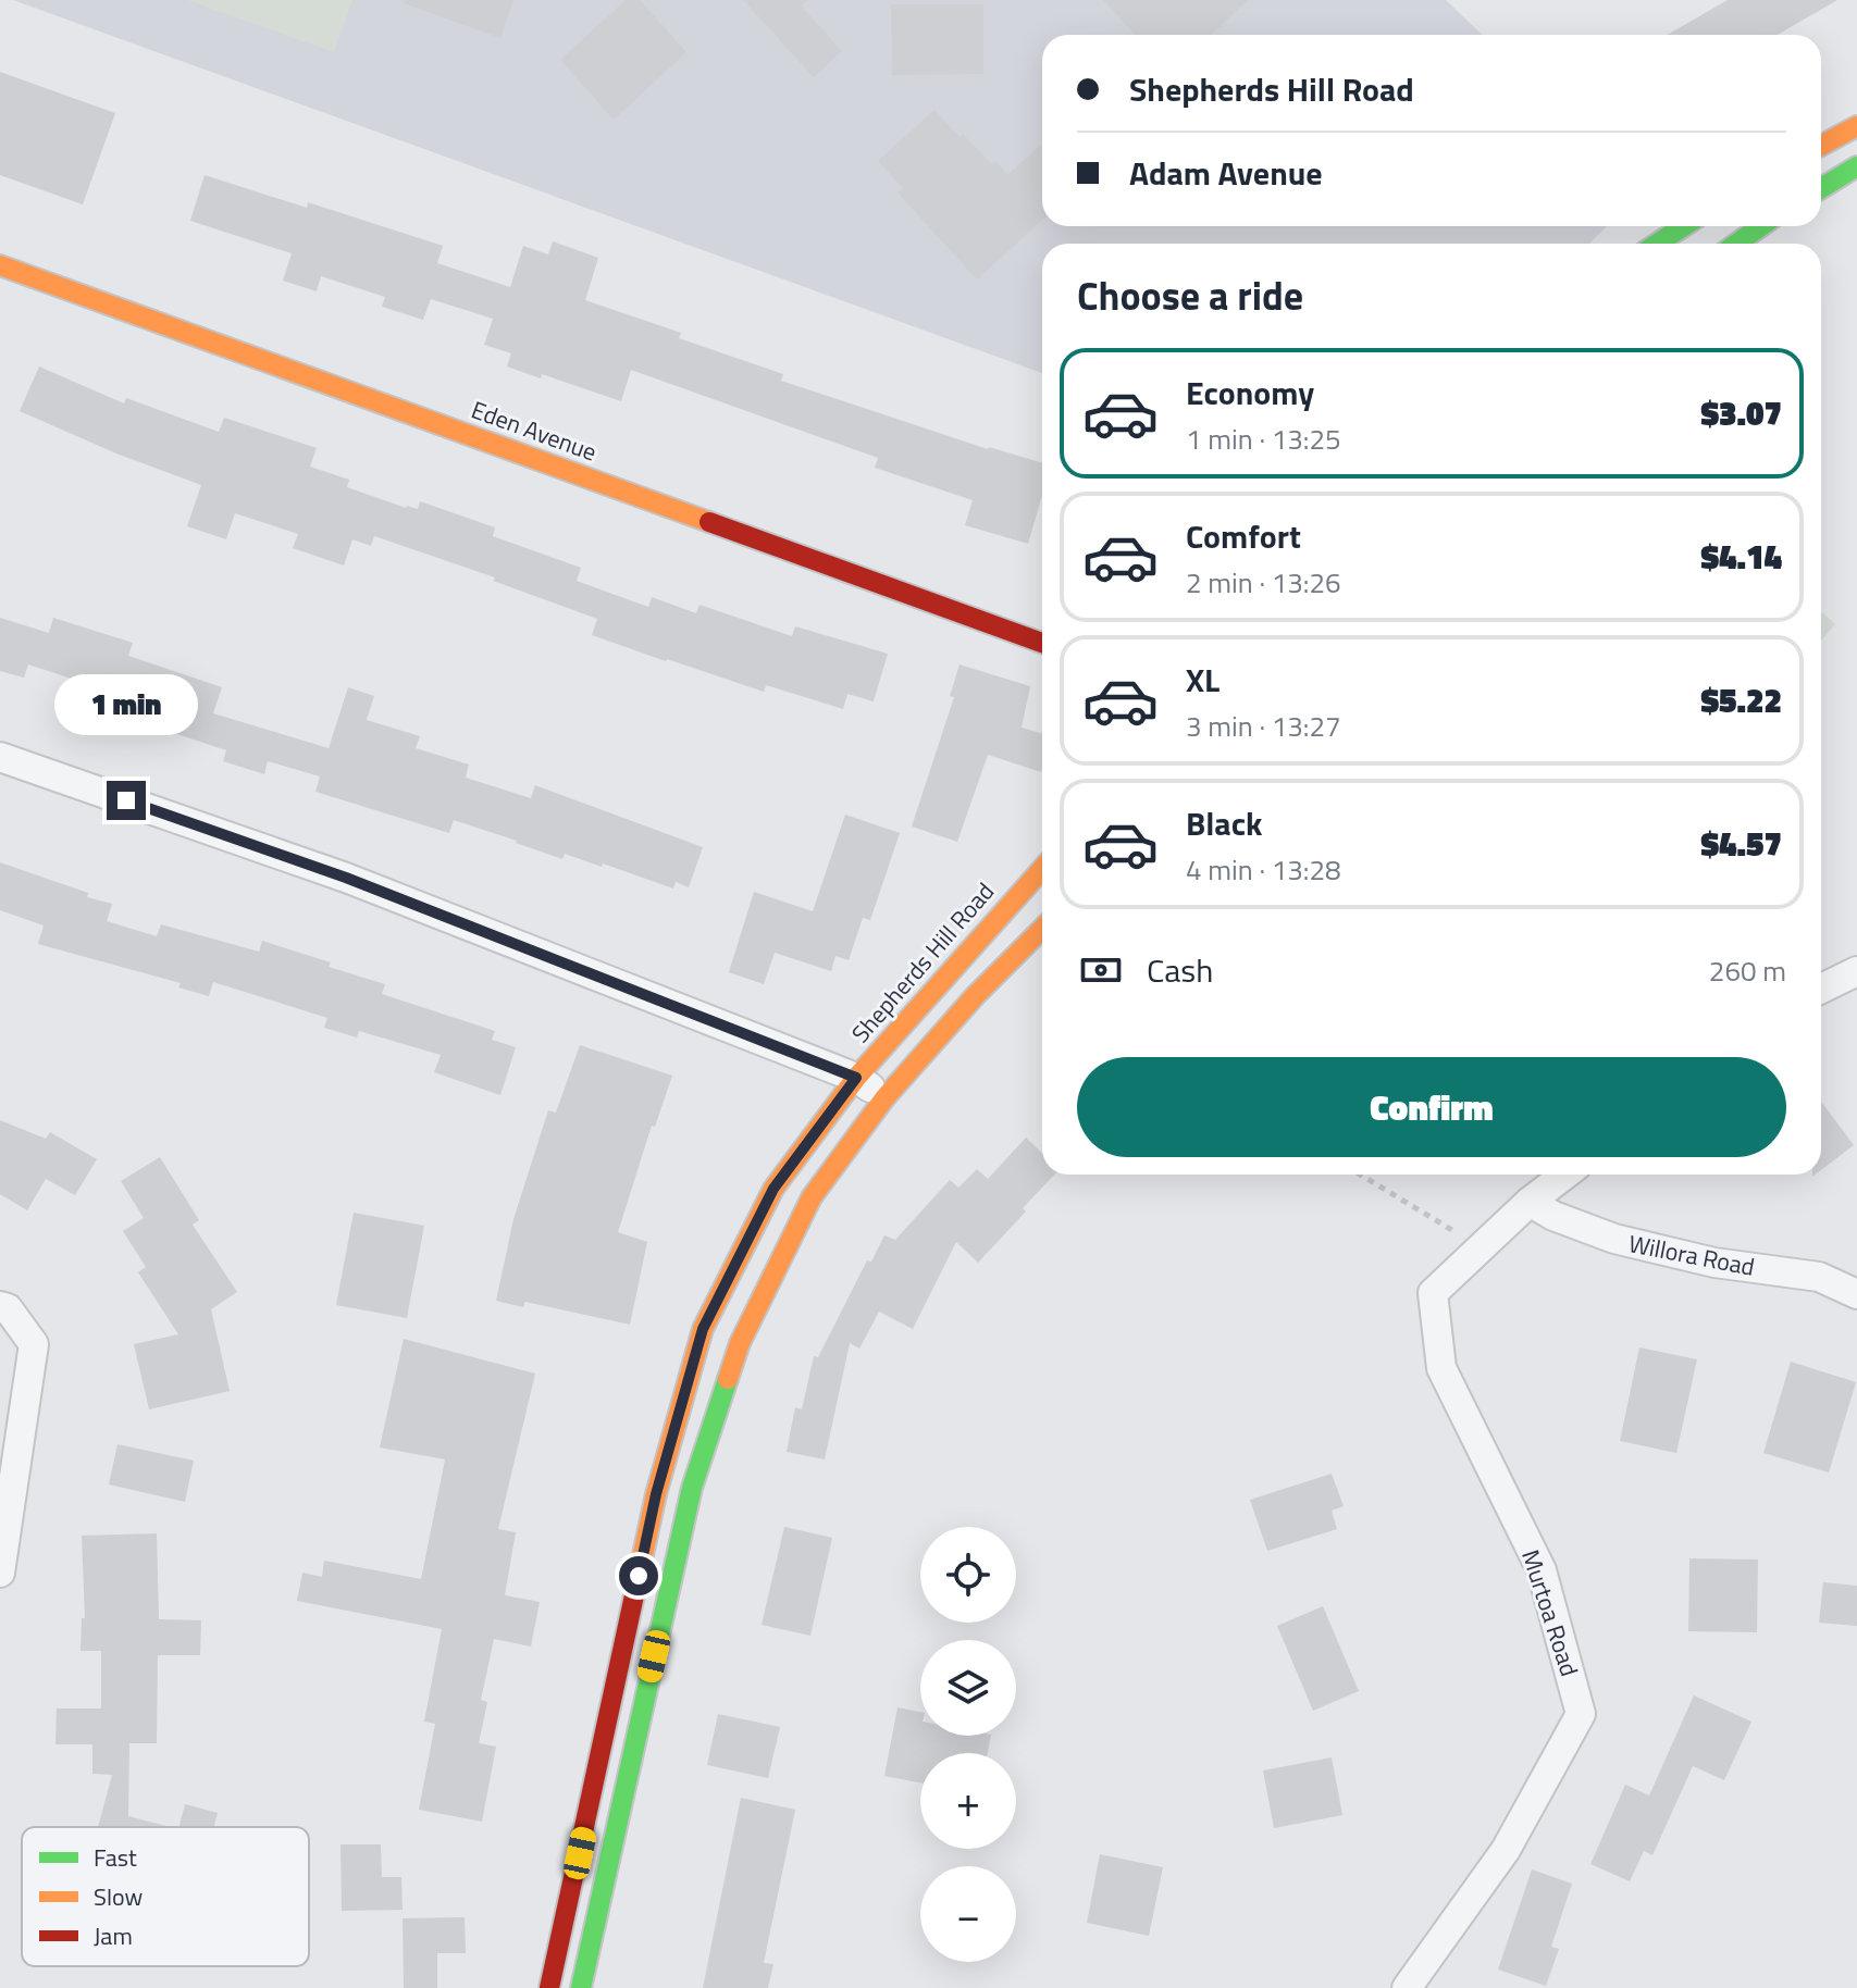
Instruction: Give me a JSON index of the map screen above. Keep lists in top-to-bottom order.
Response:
{
  "streets": {
    "main road": ["Eden Avenue", "Shepherds Hill Road"],
    "street": ["Willora Road", "Murtoa Road"]
  },
  "crossings": [
    ["Willora Road", "Murtoa Road"]
  ],
  "legend": ["Fast", "Slow", "Jam"],
  "page": {
    "banner": ["Shepherds Hill Road", "Adam Avenue"],
    "heading": "Choose a ride",
    "list": [
      {
        "name": "Economy",
        "note": "1 min · 13:25",
        "value": "$3.07"
      },
      {
        "name": "Comfort",
        "note": "2 min · 13:26",
        "value": "$4.14"
      },
      {
        "name": "XL",
        "note": "3 min · 13:27",
        "value": "$5.22"
      },
      {
        "name": "Black",
        "note": "4 min · 13:28",
        "value": "$4.57"
      }
    ],
    "bubble": "1 min",
    "pay": ["Cash", "260 m"],
    "buttons": "Confirm",
    "map_buttons": ["+", "−"]
  }
}
